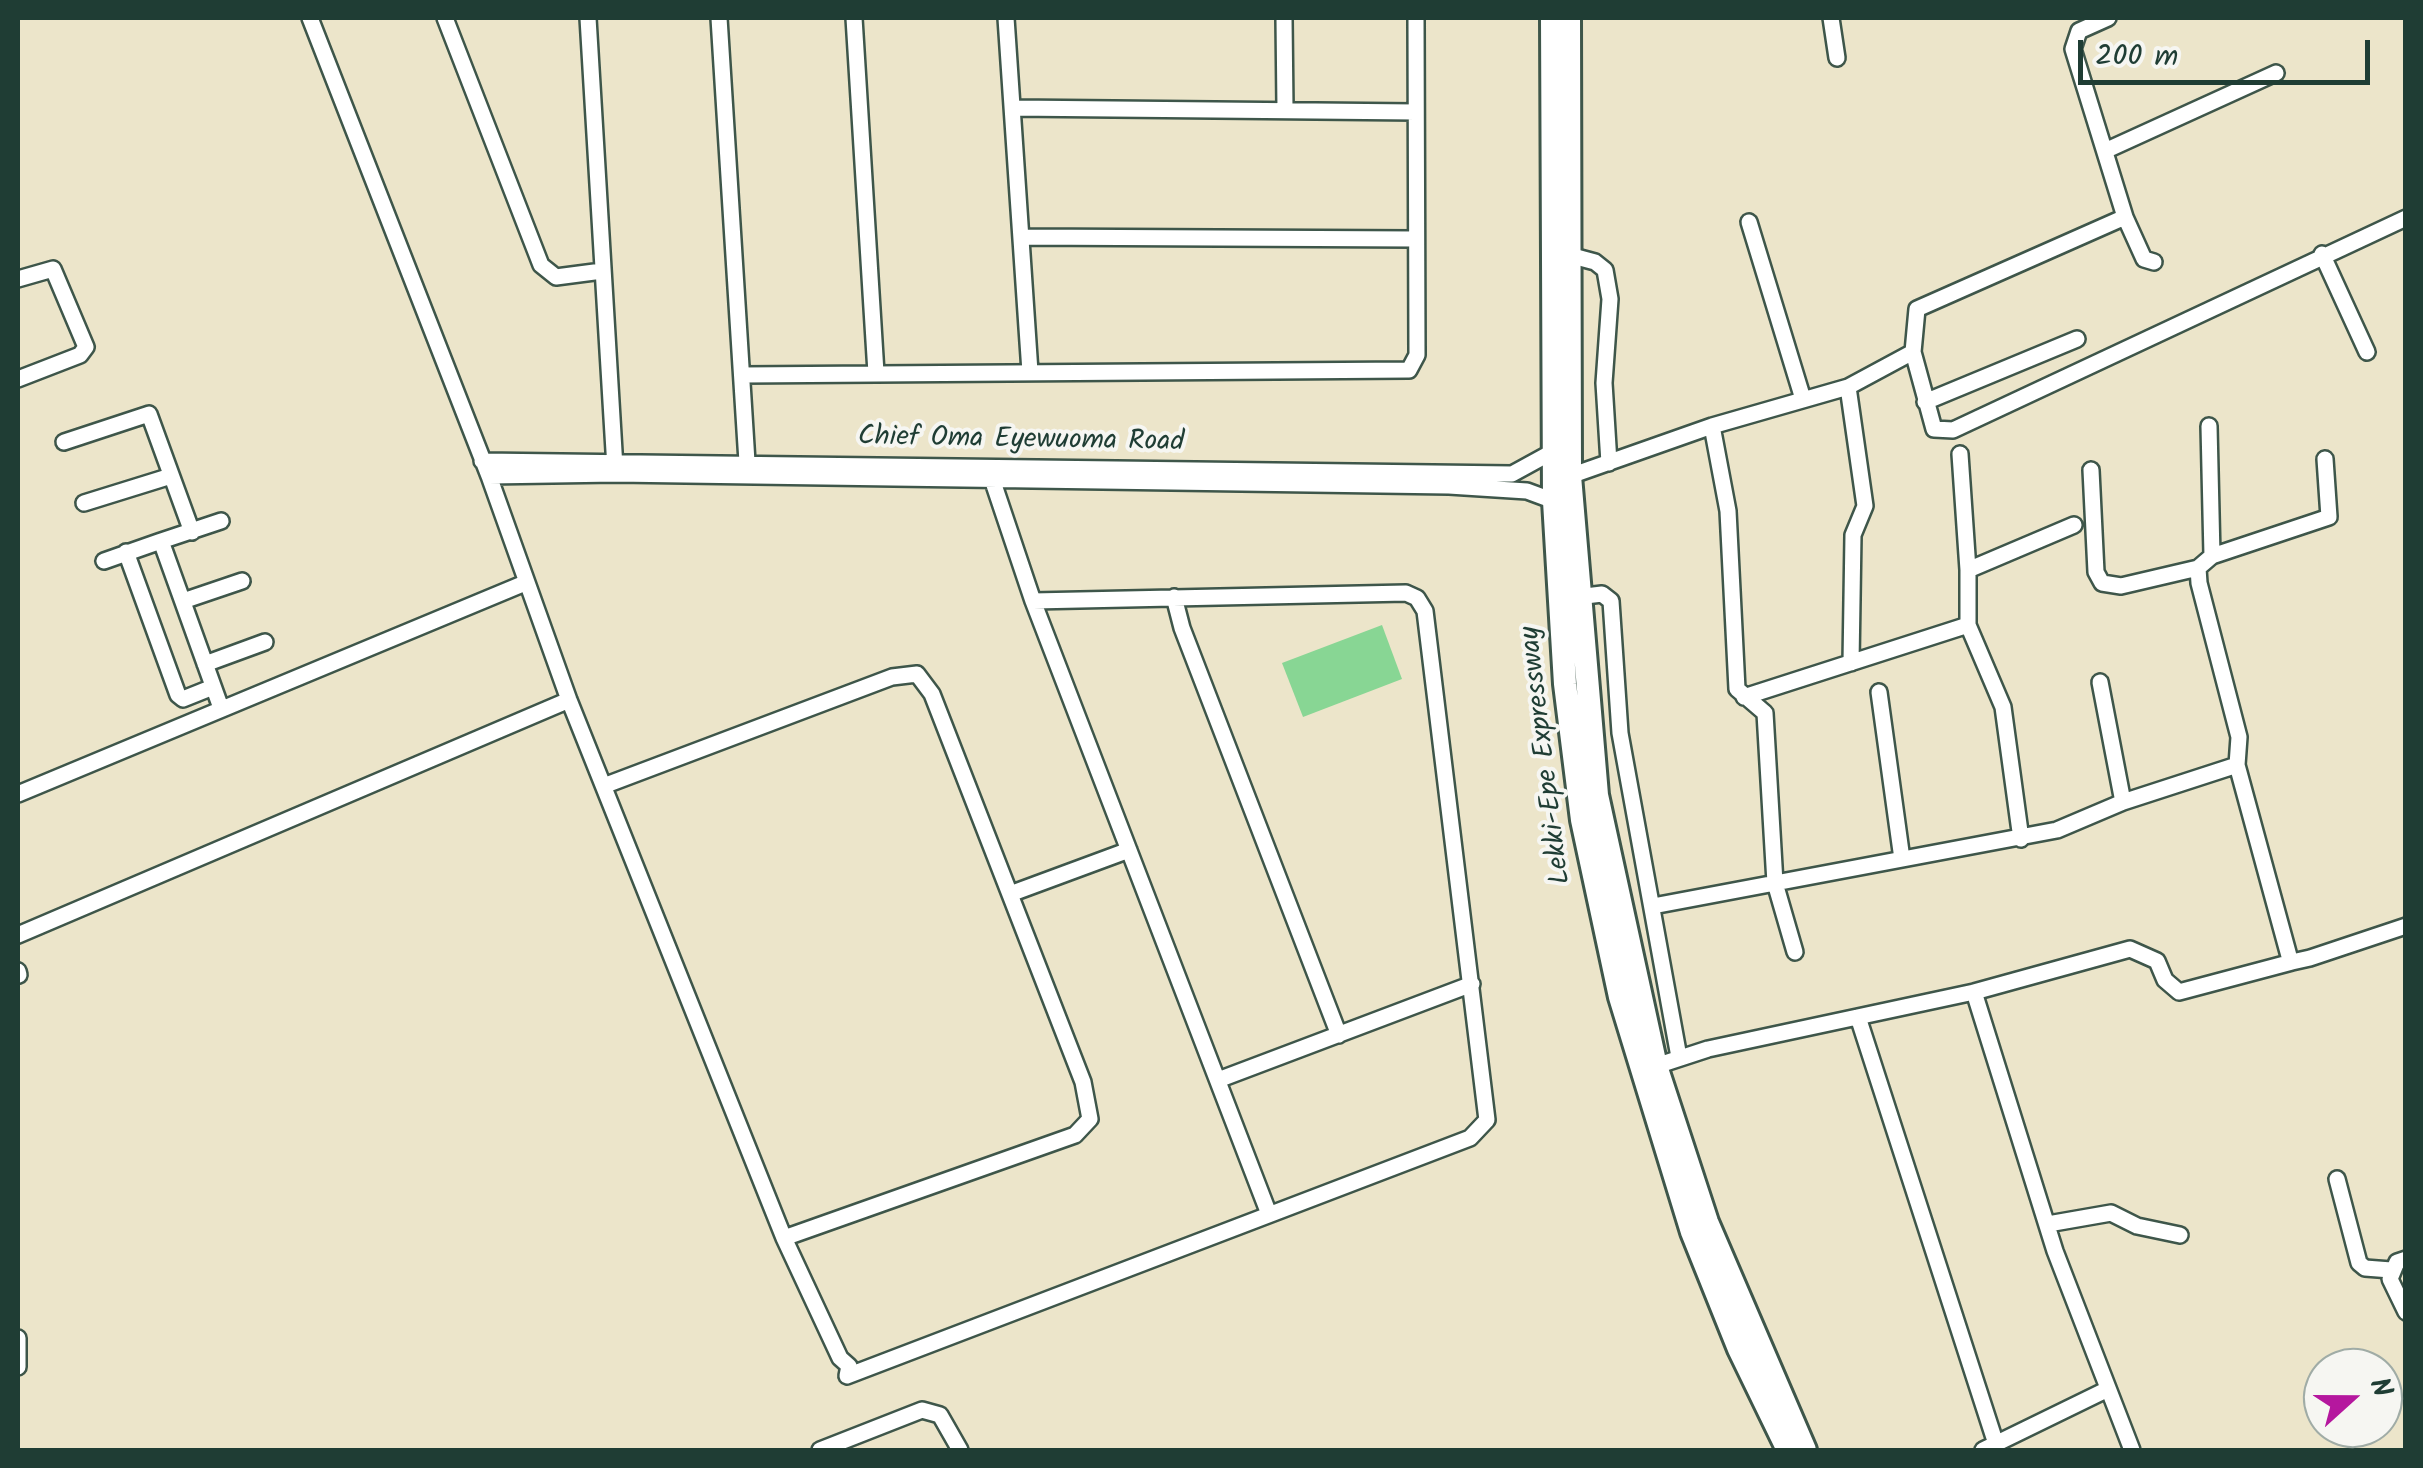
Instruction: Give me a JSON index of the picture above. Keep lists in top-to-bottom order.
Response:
{
  "streets": {
    "highway": ["Lekki-Epe Expressway"],
    "street": ["Chief Oma Eyewuoma Road"]
  },
  "crossings": [
    ["Chief Oma Eyewuoma Road", "Lekki-Epe Expressway"]
  ],
  "scale_bar": "200 m",
  "north": "right"
}
